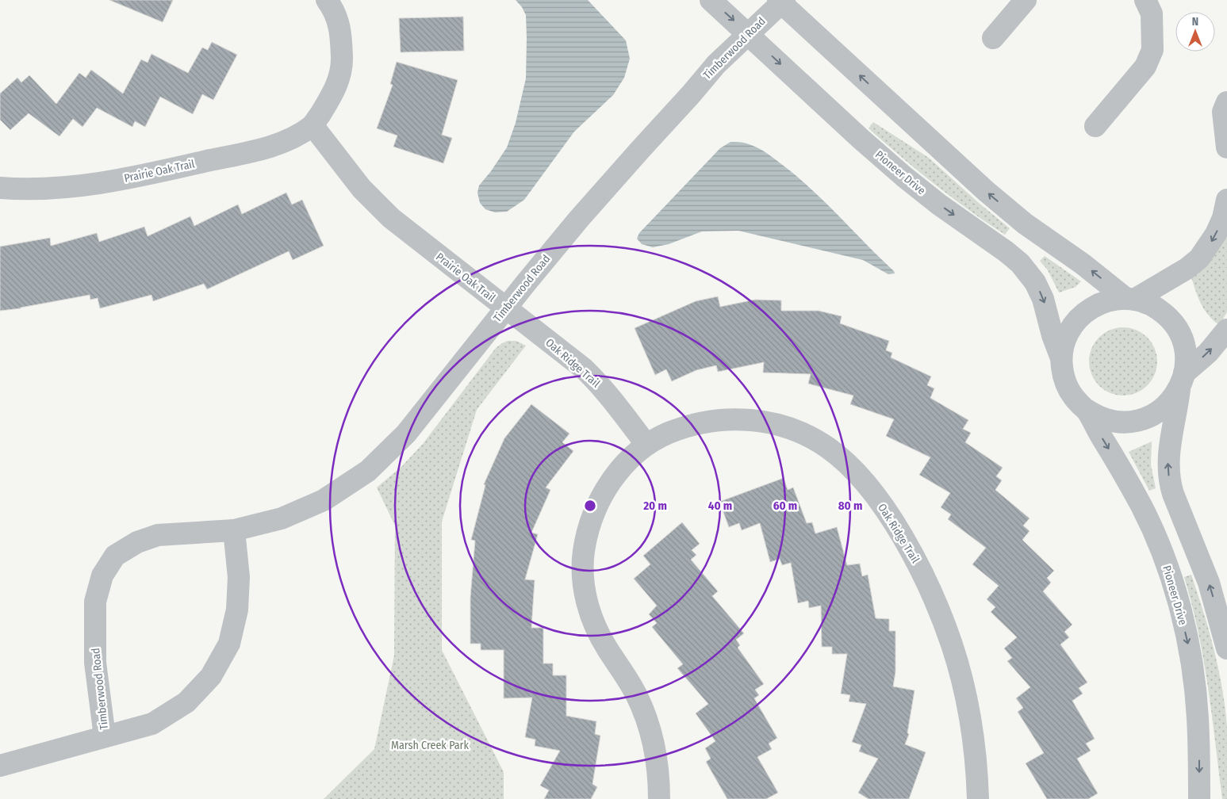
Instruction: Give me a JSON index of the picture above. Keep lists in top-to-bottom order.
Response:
{
  "streets": {
    "street": [
      "Timberwood Road",
      "Prairie Oak Trail",
      "Pioneer Drive",
      "Oak Ridge Trail"
    ]
  },
  "crossings": [
    ["Timberwood Road", "Prairie Oak Trail"],
    ["Timberwood Road", "Pioneer Drive"],
    ["Timberwood Road", "Oak Ridge Trail"],
    ["Prairie Oak Trail", "Oak Ridge Trail"]
  ],
  "parks": ["Marsh Creek Park"],
  "north": "top",
  "rings": [
    "20 m",
    "40 m",
    "60 m",
    "80 m"
  ]
}
